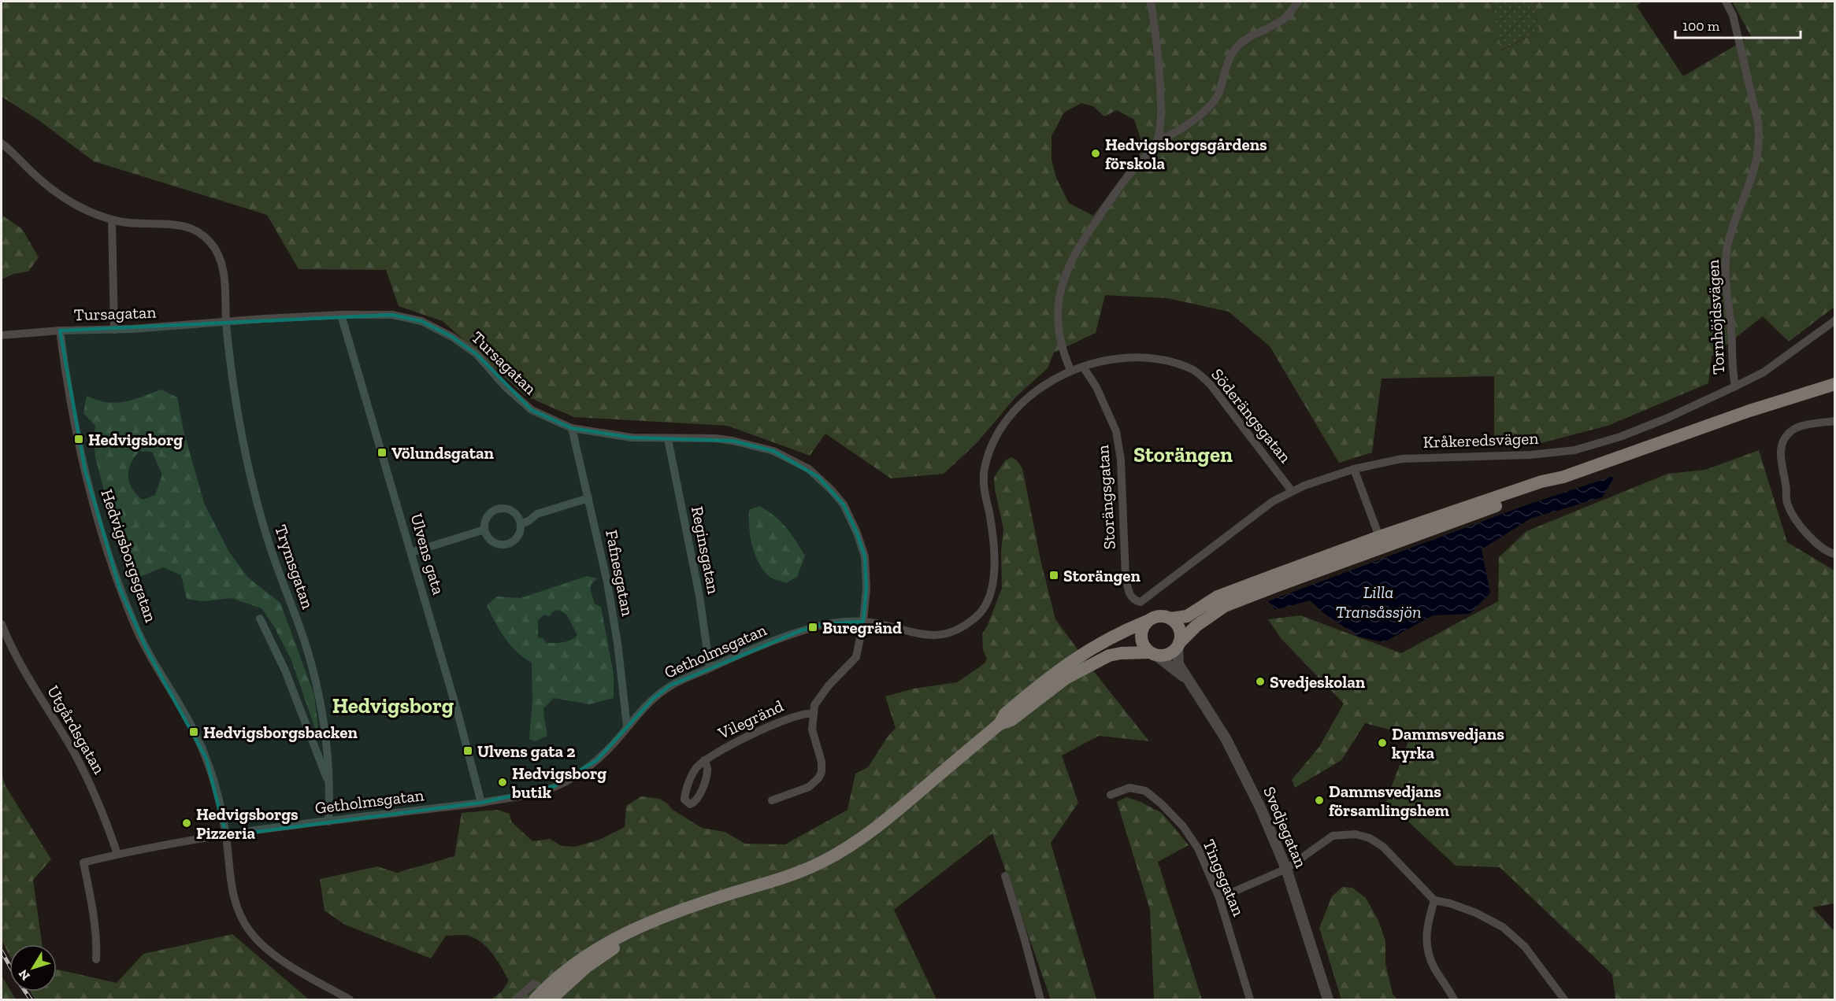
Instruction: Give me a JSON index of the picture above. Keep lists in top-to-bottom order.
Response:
{
  "streets": {
    "street": [
      "Tursagatan",
      "Tornhöjdsvägen",
      "Söderängsgatan",
      "Kråkeredsvägen",
      "Storängsgatan",
      "Reginsgatan",
      "Ulvens gata",
      "Hedvigsborgsgatan",
      "Trymsgatan",
      "Fafnesgatan",
      "Getholmsgatan",
      "Vilegränd",
      "Utgårdsgatan",
      "Svedjegatan",
      "Tingsgatan"
    ]
  },
  "crossings": [
    ["Tursagatan", "Reginsgatan"],
    ["Tursagatan", "Ulvens gata"],
    ["Tursagatan", "Hedvigsborgsgatan"],
    ["Tursagatan", "Trymsgatan"],
    ["Tursagatan", "Fafnesgatan"],
    ["Tursagatan", "Getholmsgatan"],
    ["Tursagatan", "Vilegränd"],
    ["Tornhöjdsvägen", "Kråkeredsvägen"],
    ["Söderängsgatan", "Kråkeredsvägen"],
    ["Söderängsgatan", "Storängsgatan"],
    ["Söderängsgatan", "Getholmsgatan"],
    ["Kråkeredsvägen", "Storängsgatan"],
    ["Reginsgatan", "Getholmsgatan"],
    ["Ulvens gata", "Getholmsgatan"],
    ["Hedvigsborgsgatan", "Getholmsgatan"],
    ["Trymsgatan", "Getholmsgatan"],
    ["Fafnesgatan", "Getholmsgatan"],
    ["Getholmsgatan", "Utgårdsgatan"]
  ],
  "districts": ["Storängen", "Hedvigsborg"],
  "water": ["Lilla Transåssjön"],
  "places": {
    "other": [
      "Hedvigsborgsgårdens förskola",
      "Svedjeskolan",
      "Dammsvedjans kyrka",
      "Hedvigsborg butik",
      "Dammsvedjans församlingshem",
      "Hedvigsborgs Pizzeria"
    ],
    "transit": [
      "Hedvigsborg",
      "Völundsgatan",
      "Storängen",
      "Buregränd",
      "Hedvigsborgsbacken",
      "Ulvens gata 2"
    ]
  },
  "scale_bar": "100 m",
  "north": "bottom left"
}
